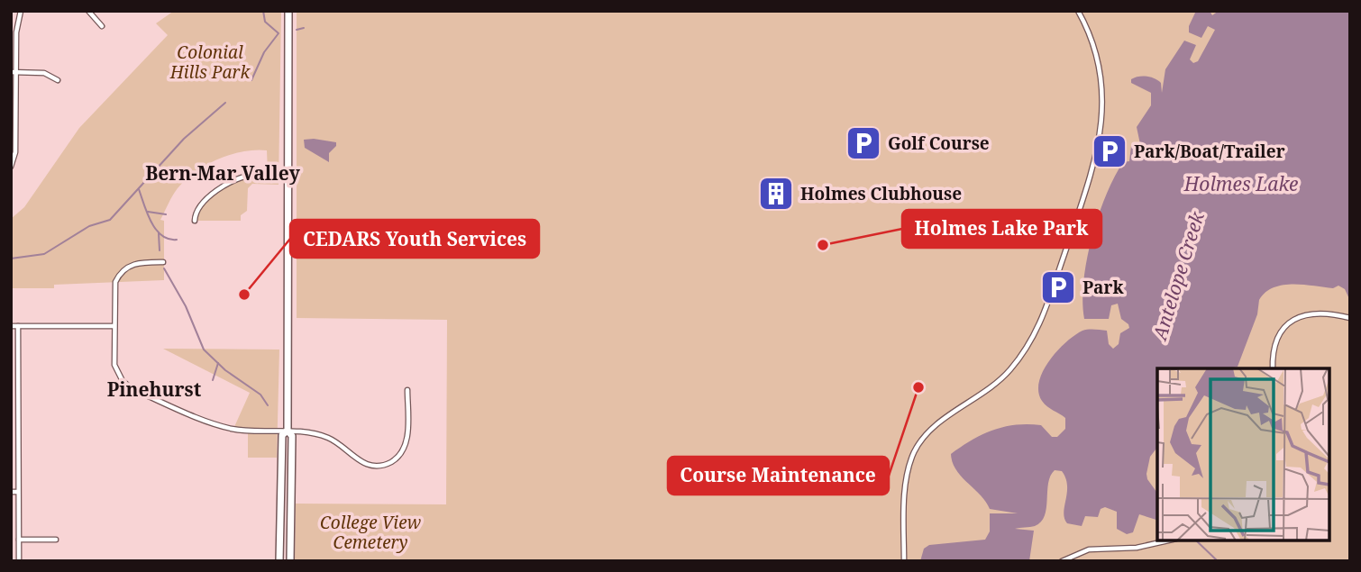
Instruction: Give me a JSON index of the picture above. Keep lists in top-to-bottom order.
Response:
{
  "districts": ["Bern-Mar Valley", "Pinehurst"],
  "water": ["Holmes Lake", "Antelope Creek"],
  "parks": ["Colonial Hills Park", "College View Cemetery"],
  "places": {
    "parking": ["Golf Course", "Park/Boat/Trailer", "Park"],
    "building": ["Holmes Clubhouse"],
    "other": ["Holmes Lake Park", "CEDARS Youth Services", "Course Maintenance"]
  }
}
